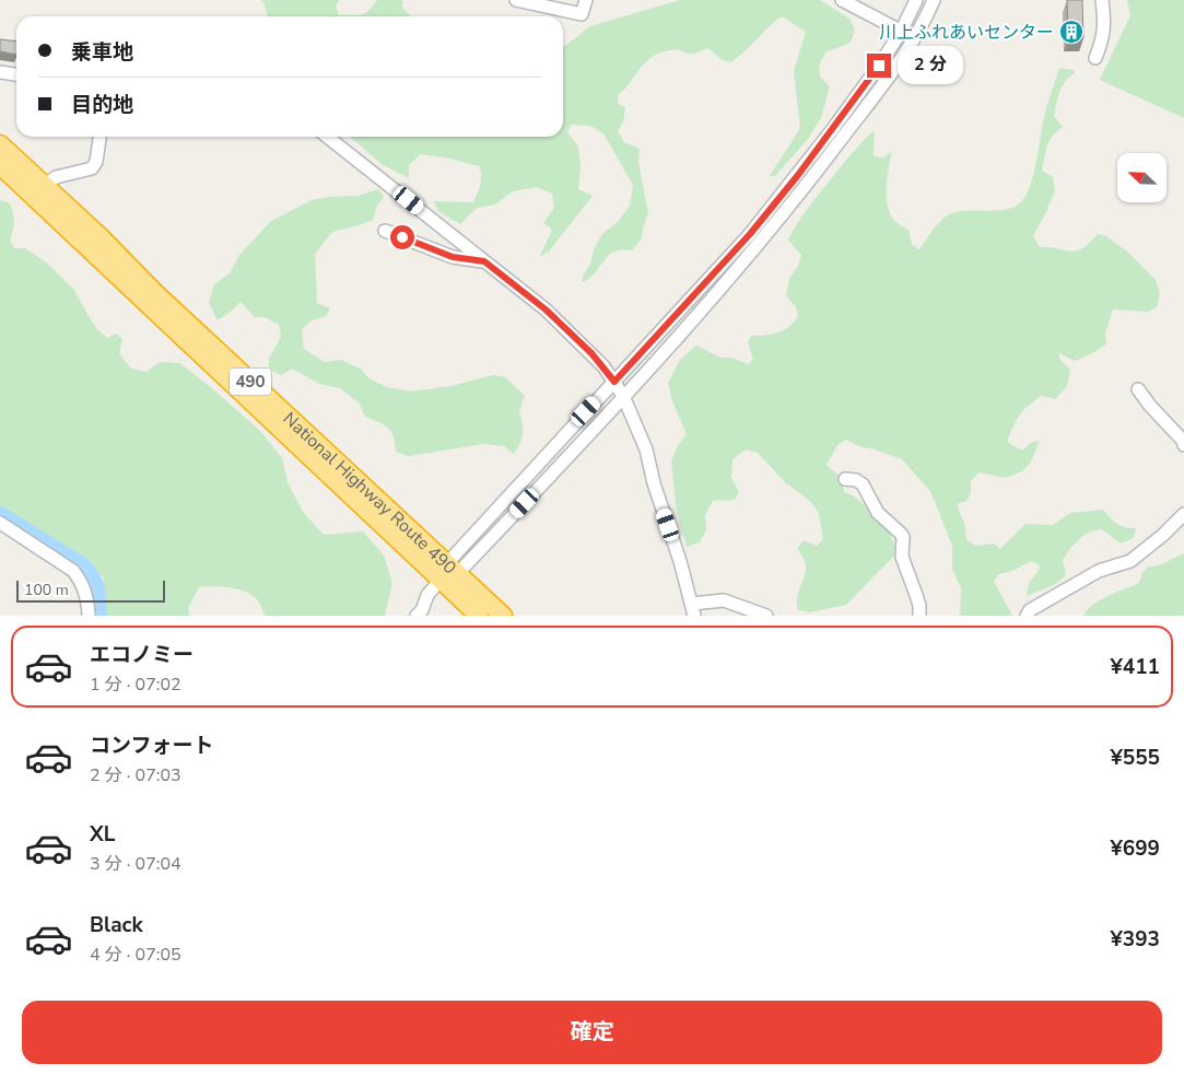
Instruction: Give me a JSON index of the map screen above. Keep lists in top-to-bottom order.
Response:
{
  "streets": {
    "highway": ["490", "National Highway Route 490"]
  },
  "places": {
    "building": ["川上ふれあいセンター"]
  },
  "scale_bar": "100 m",
  "north": "top left",
  "page": {
    "banner": ["乗車地", "目的地"],
    "bubble": "2 分",
    "scale": "100 m",
    "list": [
      {
        "name": "エコノミー",
        "note": "1 分 · 07:02",
        "value": "¥411"
      },
      {
        "name": "コンフォート",
        "note": "2 分 · 07:03",
        "value": "¥555"
      },
      {
        "name": "XL",
        "note": "3 分 · 07:04",
        "value": "¥699"
      },
      {
        "name": "Black",
        "note": "4 分 · 07:05",
        "value": "¥393"
      }
    ],
    "buttons": "確定"
  }
}
